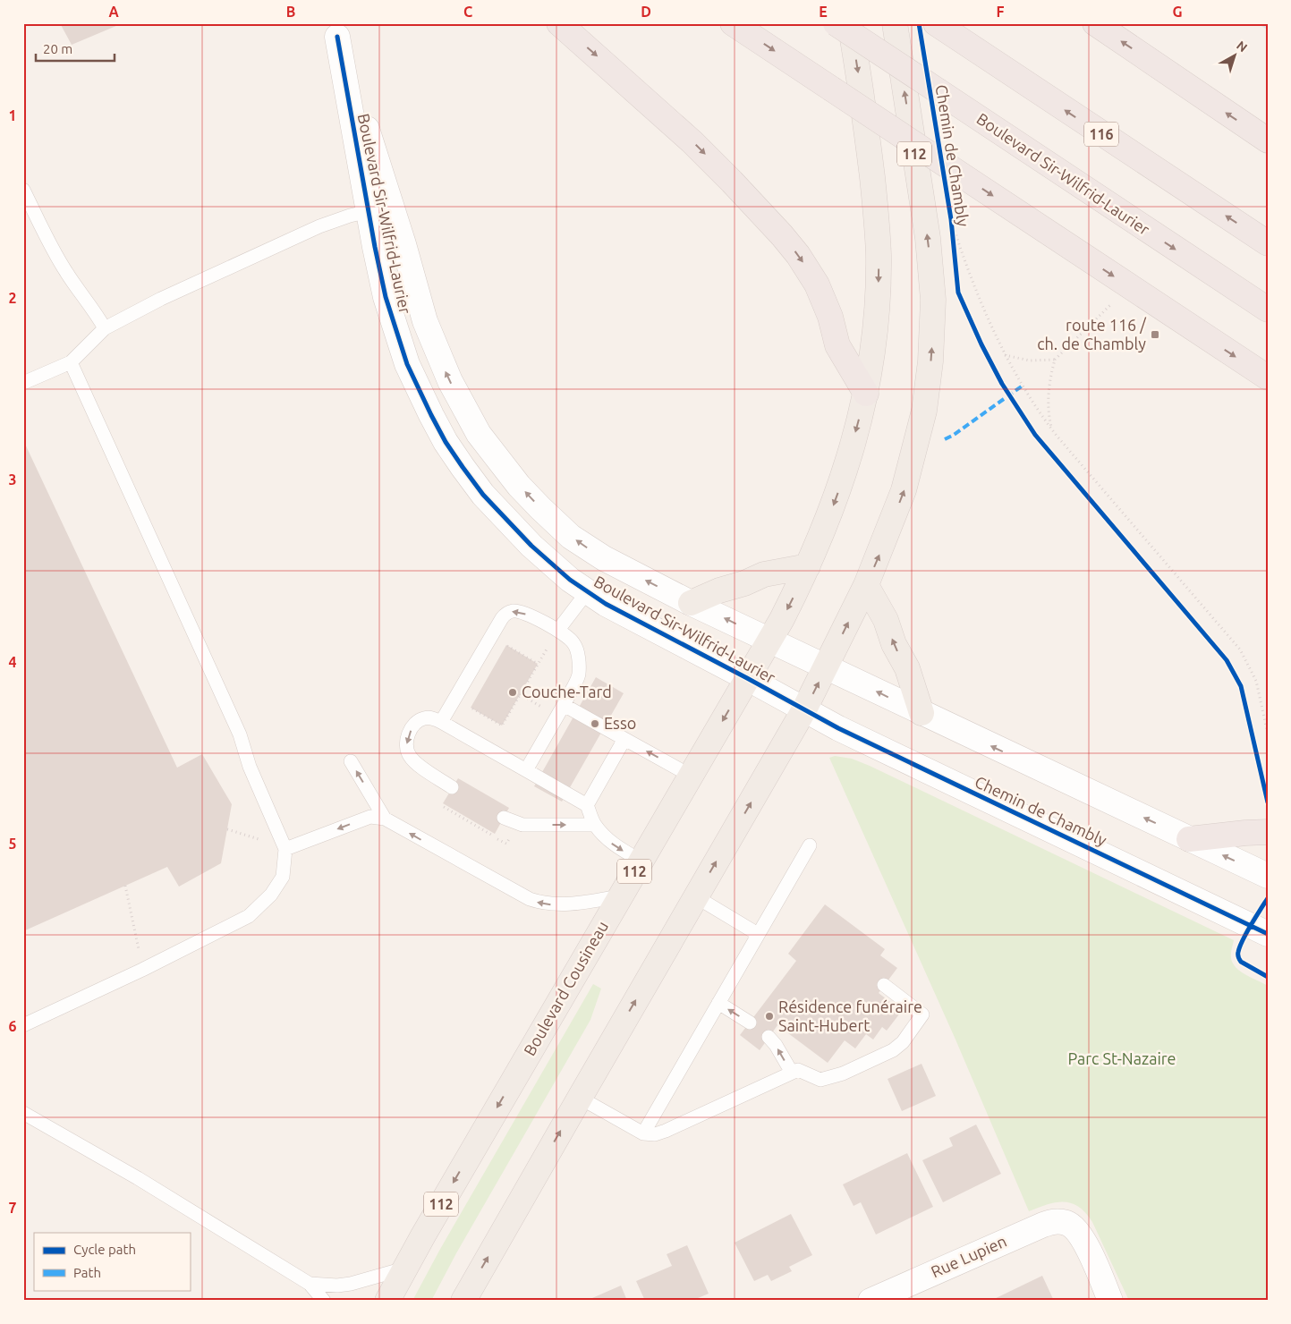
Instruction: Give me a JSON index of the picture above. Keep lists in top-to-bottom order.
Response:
{
  "streets": {
    "highway": ["116", "Boulevard Sir-Wilfrid-Laurier"],
    "main road": ["112", "Boulevard Cousineau"],
    "street": ["Chemin de Chambly", "Rue Lupien"]
  },
  "crossings": [
    ["112", "Chemin de Chambly"],
    ["112", "Boulevard Sir-Wilfrid-Laurier"],
    ["112", "Boulevard Cousineau"],
    ["Chemin de Chambly", "Boulevard Sir-Wilfrid-Laurier"],
    ["Boulevard Sir-Wilfrid-Laurier", "Boulevard Cousineau"]
  ],
  "parks": ["Parc St-Nazaire"],
  "places": {
    "transit": ["route 116 / ch. de Chambly"],
    "other": ["Couche-Tard", "Esso", "Résidence funéraire Saint-Hubert"]
  },
  "legend": ["Cycle path", "Path"],
  "scale_bar": "20 m",
  "north": "top right",
  "grid": {
    "columns": [
      "A",
      "B",
      "C",
      "D",
      "E",
      "F",
      "G"
    ],
    "rows": [
      "1",
      "2",
      "3",
      "4",
      "5",
      "6",
      "7"
    ]
  }
}
